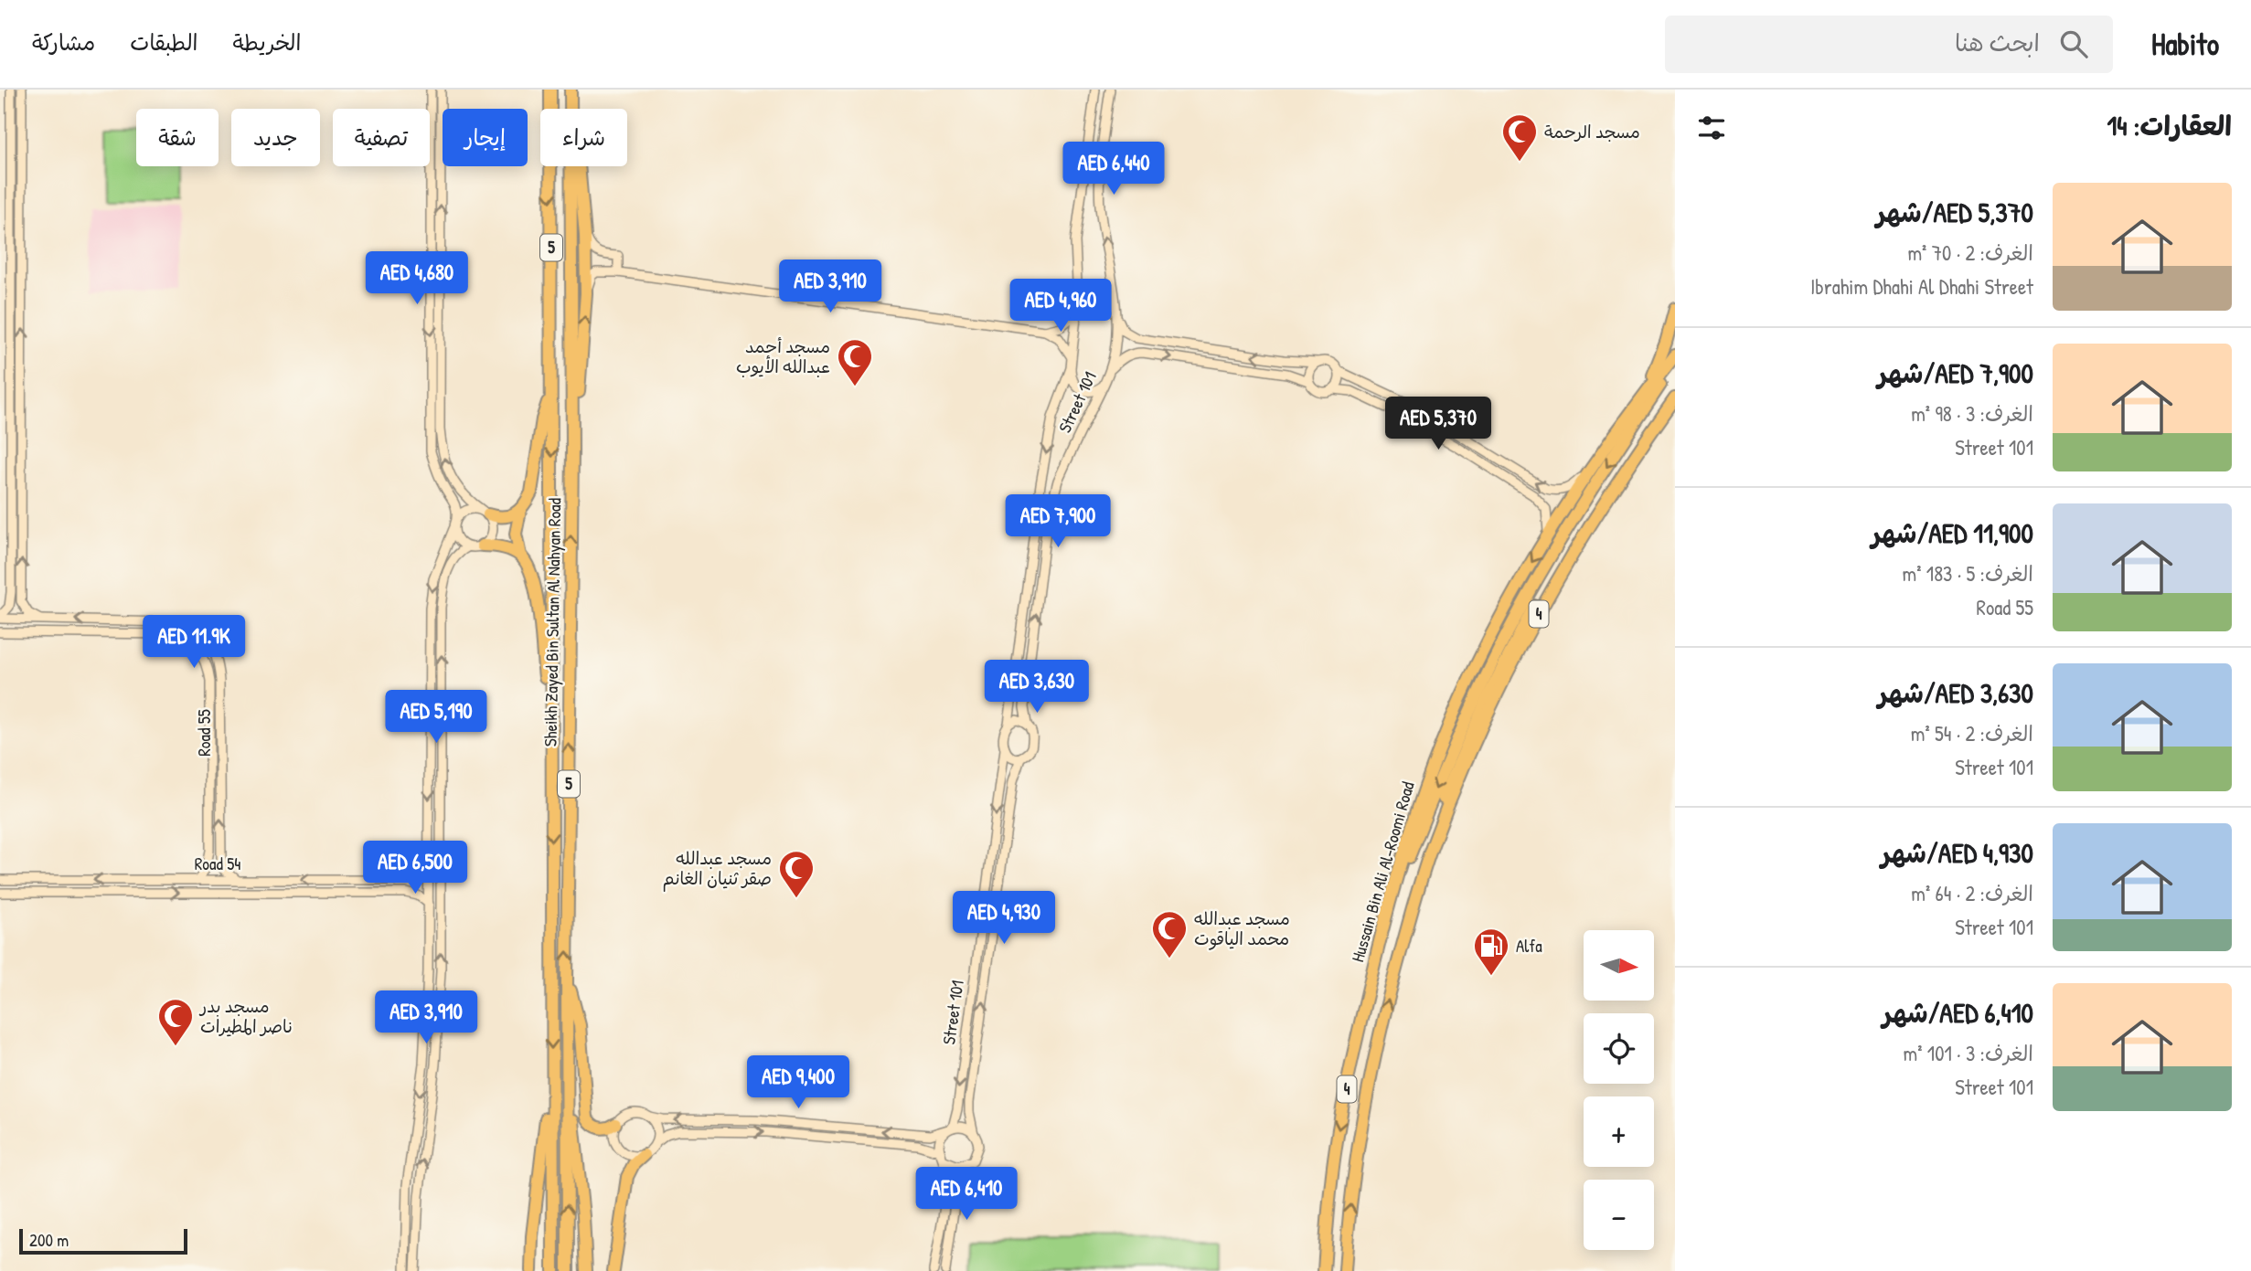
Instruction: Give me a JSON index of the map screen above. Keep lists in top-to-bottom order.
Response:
{
  "streets": {
    "highway": [
      "5",
      "4",
      "Sheikh Zayed Bin Sultan Al Nahyan Road",
      "Hussain Bin Ali Al-Roomi Road"
    ],
    "street": ["Street 101", "Road 55", "Road 54"]
  },
  "crossings": [
    ["Road 55", "Road 54"]
  ],
  "places": {
    "mosque": [
      "مسجد الرحمة",
      "مسجد أحمد عبدالله الأيوب",
      "مسجد عبدالله صقر ثنيان الغانم",
      "مسجد عبدالله محمد الياقوت",
      "مسجد بدر ناصر المطيرات"
    ],
    "fuel station": ["Alfa"]
  },
  "scale_bar": "200 m",
  "north": "right",
  "page": {
    "header": "Habito",
    "search": "ابحث هنا",
    "nav": ["الخريطة", "الطبقات", "مشاركة"],
    "heading": "العقارات: 14",
    "chip": [
      "شراء",
      "إيجار",
      "تصفية",
      "جديد",
      "شقة"
    ],
    "price": [
      "AED 6,440",
      "AED 4,680",
      "AED 3,910",
      "AED 4,960",
      "AED 5,370",
      "AED 7,900",
      "AED 11.9K",
      "AED 3,630",
      "AED 5,190",
      "AED 6,500",
      "AED 4,930",
      "AED 3,910",
      "AED 9,400",
      "AED 6,410"
    ],
    "list": [
      {
        "name": "AED 5,370/شهر",
        "note": "الغرف: 2 · 70 m² · Ibrahim Dhahi Al Dhahi Street"
      },
      {
        "name": "AED 7,900/شهر",
        "note": "الغرف: 3 · 98 m² · Street 101"
      },
      {
        "name": "AED 11,900/شهر",
        "note": "الغرف: 5 · 183 m² · Road 55"
      },
      {
        "name": "AED 3,630/شهر",
        "note": "الغرف: 2 · 54 m² · Street 101"
      },
      {
        "name": "AED 4,930/شهر",
        "note": "الغرف: 2 · 64 m² · Street 101"
      },
      {
        "name": "AED 6,410/شهر",
        "note": "الغرف: 3 · 101 m² · Street 101"
      }
    ],
    "map_buttons": ["+", "−"],
    "scale": "200 m"
  }
}
